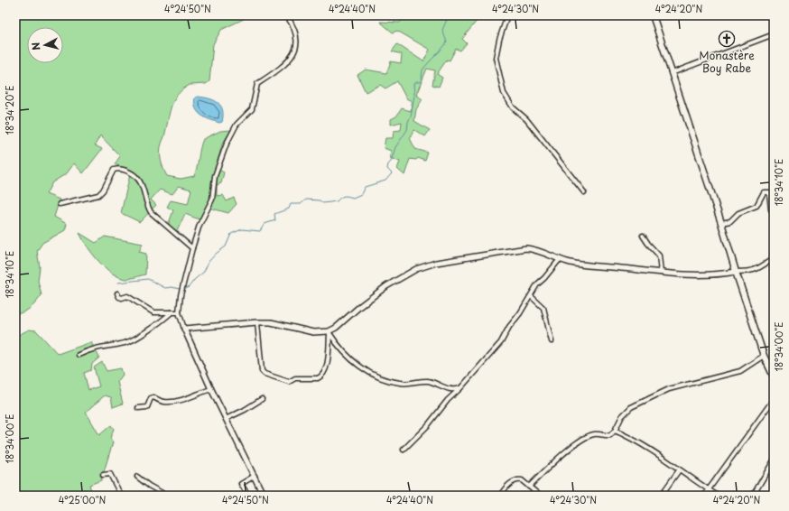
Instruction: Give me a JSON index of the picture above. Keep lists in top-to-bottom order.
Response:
{
  "places": {
    "church": ["Monastère Boy Rabe"]
  },
  "north": "left",
  "coordinates": [
    "4°24'50\"N",
    "4°24'40\"N",
    "4°24'30\"N",
    "4°24'20\"N",
    "18°34'20\"E",
    "18°34'10\"E",
    "18°34'00\"E",
    "4°25'00\"N"
  ]
}
